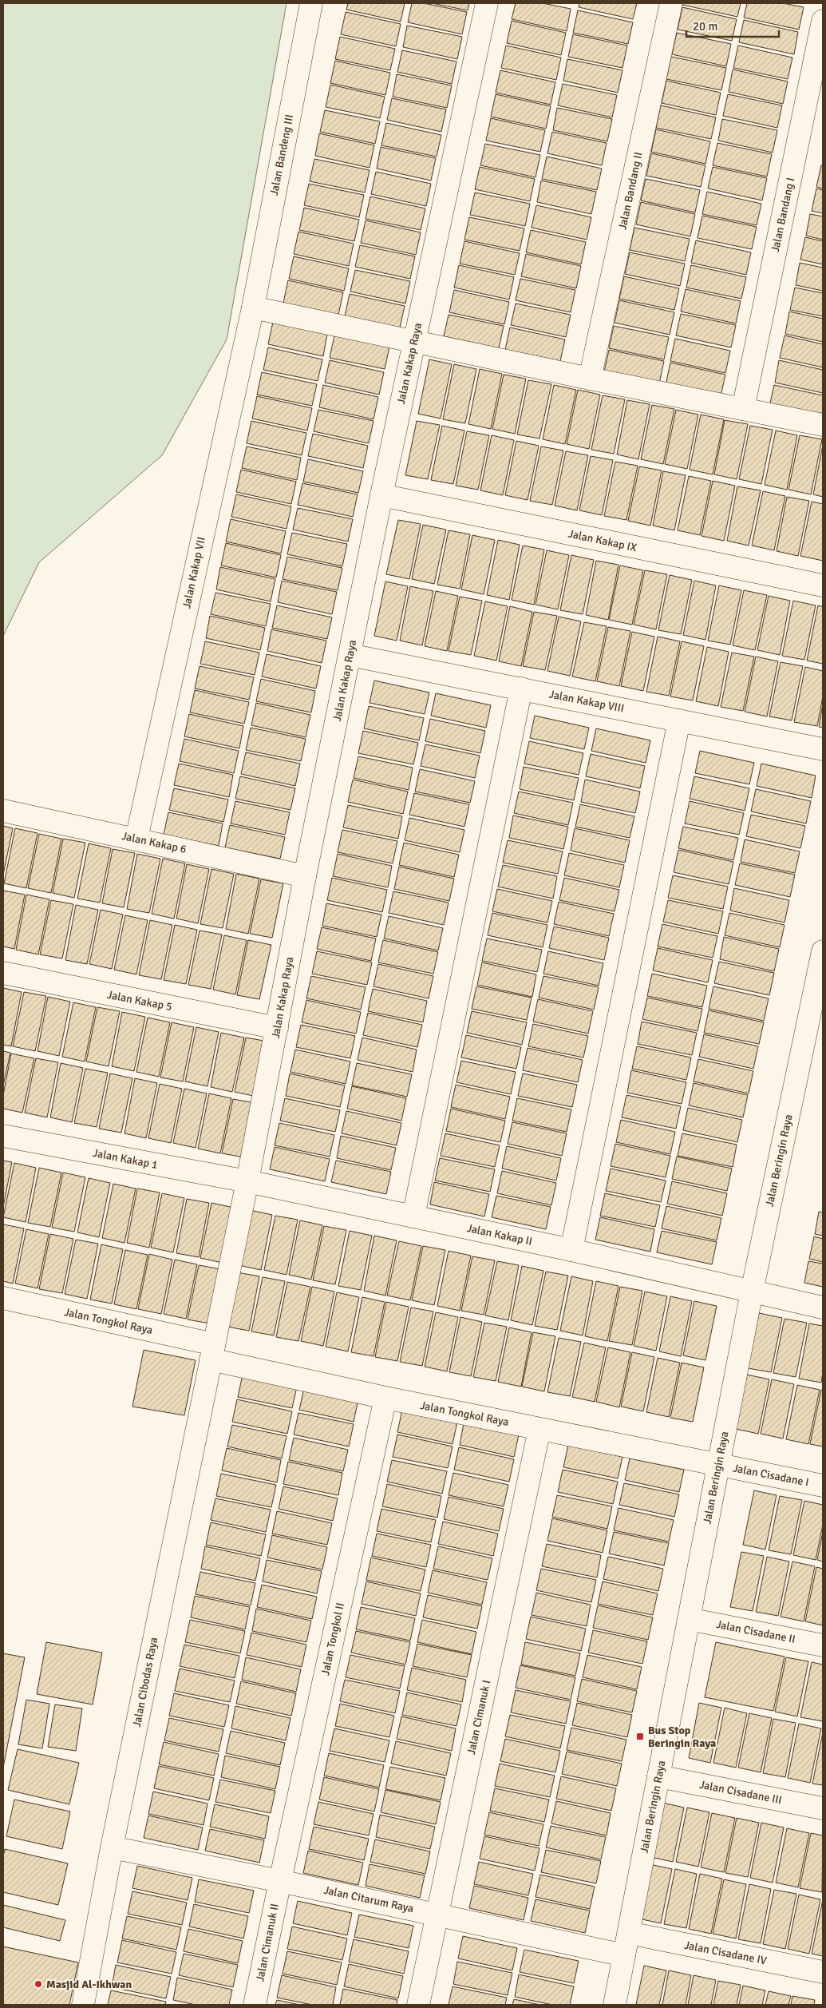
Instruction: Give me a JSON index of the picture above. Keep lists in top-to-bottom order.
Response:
{
  "streets": {
    "street": [
      "Jalan Bandeng III",
      "Jalan Bandang II",
      "Jalan Bandang I",
      "Jalan Kakap Raya",
      "Jalan Kakap IX",
      "Jalan Kakap VII",
      "Jalan Kakap VIII",
      "Jalan Kakap 6",
      "Jalan Kakap 5",
      "Jalan Kakap 1",
      "Jalan Beringin Raya",
      "Jalan Kakap II",
      "Jalan Tongkol Raya",
      "Jalan Cisadane I",
      "Jalan Cisadane II",
      "Jalan Tongkol II",
      "Jalan Cibodas Raya",
      "Jalan Cimanuk I",
      "Jalan Cisadane III",
      "Jalan Citarum Raya",
      "Jalan Cimanuk II",
      "Jalan Cisadane IV"
    ]
  },
  "crossings": [
    ["Jalan Bandeng III", "Jalan Kakap VII"],
    ["Jalan Kakap Raya", "Jalan Kakap IX"],
    ["Jalan Kakap Raya", "Jalan Kakap VIII"],
    ["Jalan Kakap Raya", "Jalan Kakap 6"],
    ["Jalan Kakap Raya", "Jalan Kakap 5"],
    ["Jalan Kakap Raya", "Jalan Kakap 1"],
    ["Jalan Kakap Raya", "Jalan Kakap II"],
    ["Jalan Kakap Raya", "Jalan Tongkol Raya"],
    ["Jalan Kakap Raya", "Jalan Cibodas Raya"],
    ["Jalan Kakap VII", "Jalan Kakap 6"],
    ["Jalan Kakap 1", "Jalan Kakap II"],
    ["Jalan Beringin Raya", "Jalan Kakap II"],
    ["Jalan Beringin Raya", "Jalan Tongkol Raya"],
    ["Jalan Beringin Raya", "Jalan Cisadane I"],
    ["Jalan Beringin Raya", "Jalan Cisadane II"],
    ["Jalan Beringin Raya", "Jalan Cisadane III"],
    ["Jalan Beringin Raya", "Jalan Citarum Raya"],
    ["Jalan Beringin Raya", "Jalan Cisadane IV"],
    ["Jalan Tongkol Raya", "Jalan Cisadane I"],
    ["Jalan Tongkol Raya", "Jalan Tongkol II"],
    ["Jalan Tongkol Raya", "Jalan Cibodas Raya"],
    ["Jalan Tongkol Raya", "Jalan Cimanuk I"],
    ["Jalan Tongkol II", "Jalan Citarum Raya"],
    ["Jalan Tongkol II", "Jalan Cimanuk II"],
    ["Jalan Cibodas Raya", "Jalan Citarum Raya"],
    ["Jalan Cimanuk I", "Jalan Citarum Raya"],
    ["Jalan Citarum Raya", "Jalan Cimanuk II"]
  ],
  "places": {
    "transit": ["Bus Stop Beringin Raya"],
    "other": ["Masjid Al-Ikhwan"]
  },
  "scale_bar": "20 m"
}
